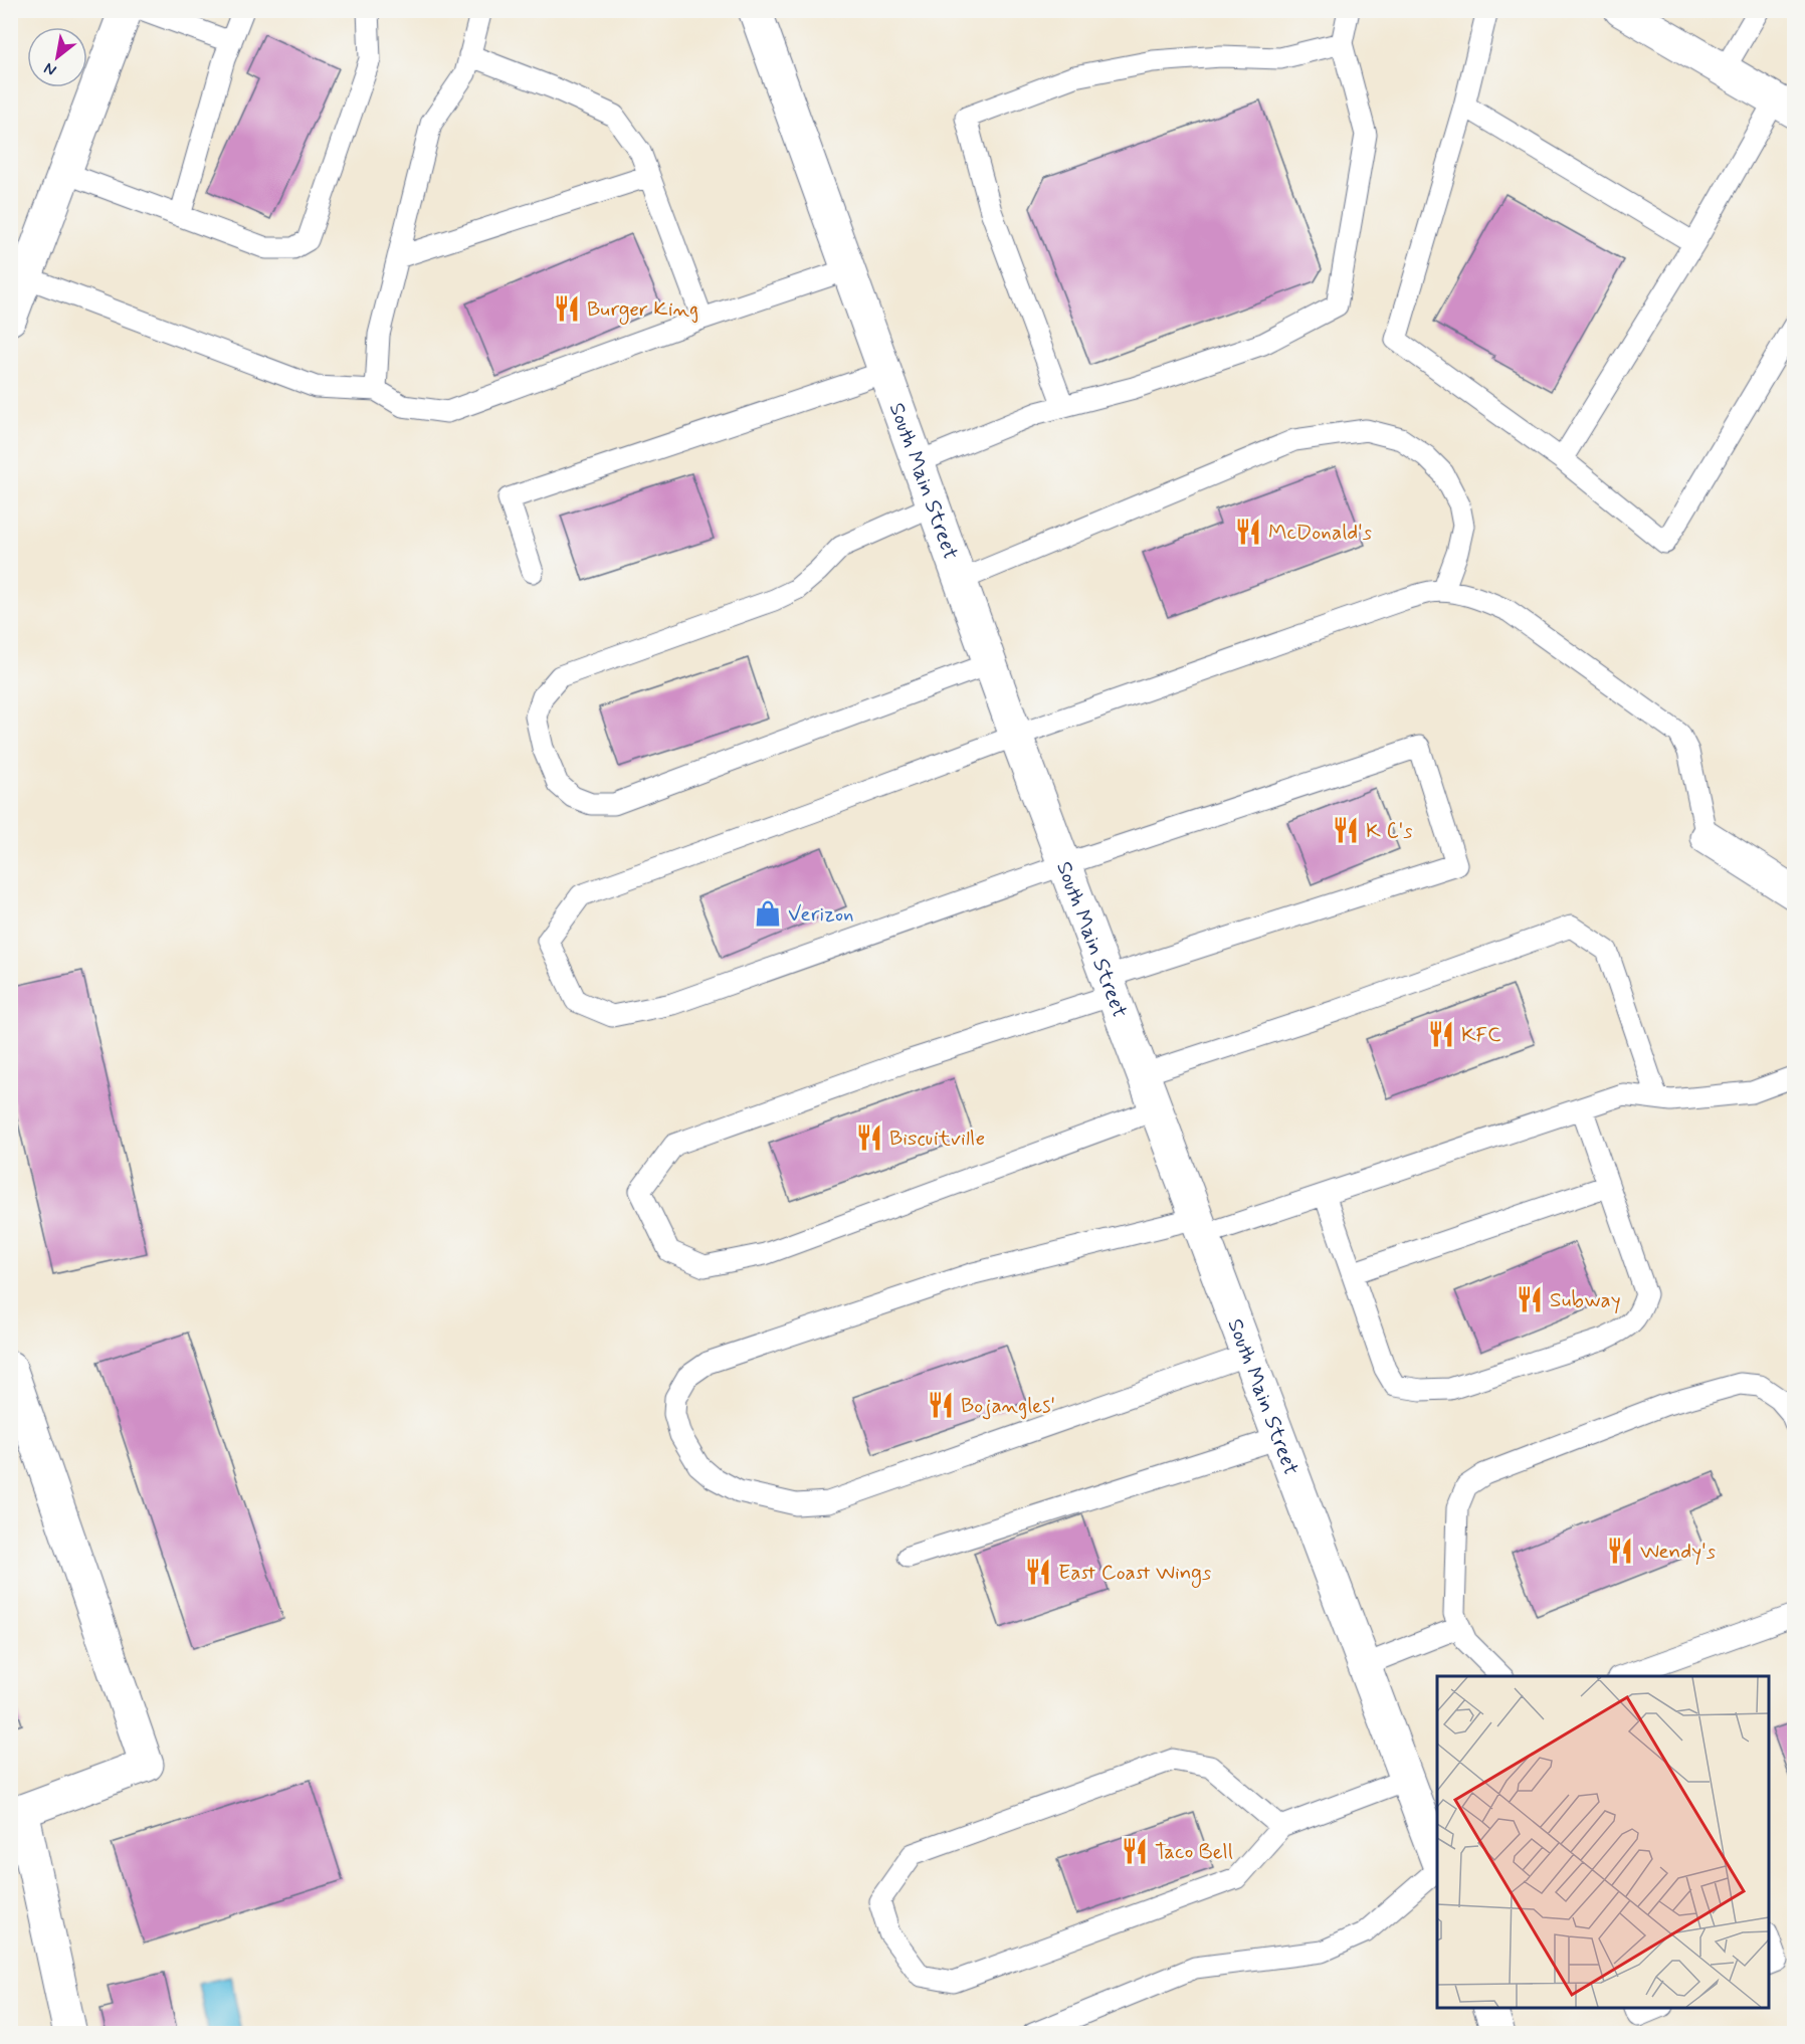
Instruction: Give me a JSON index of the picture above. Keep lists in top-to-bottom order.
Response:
{
  "streets": {
    "main road": ["South Main Street"]
  },
  "places": {
    "restaurant": [
      "Burger King",
      "McDonald's",
      "K C's",
      "KFC",
      "Biscuitville",
      "Subway",
      "Bojangles'",
      "Wendy's",
      "East Coast Wings",
      "Taco Bell"
    ],
    "shop": ["Verizon"]
  },
  "north": "bottom left"
}
